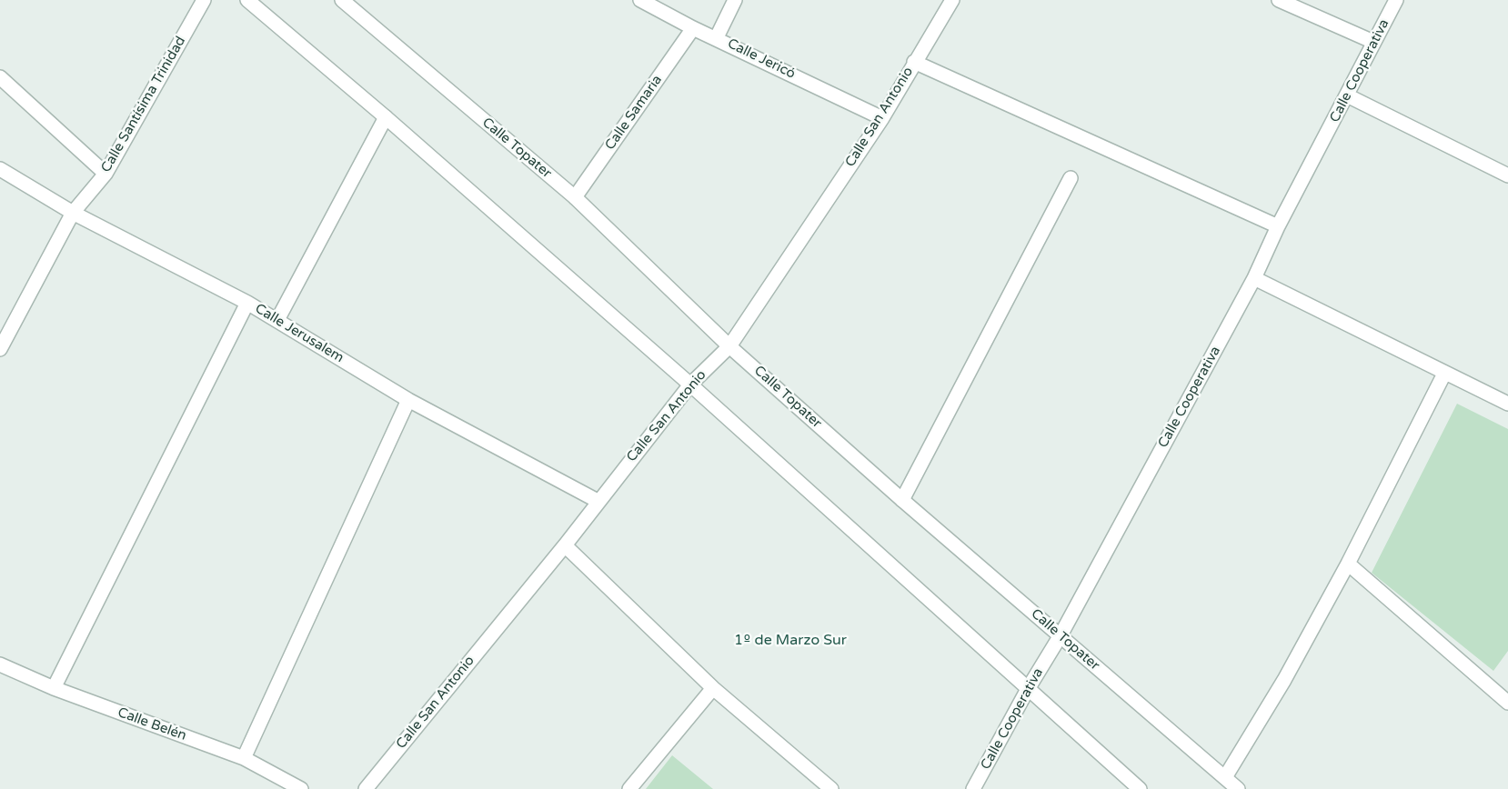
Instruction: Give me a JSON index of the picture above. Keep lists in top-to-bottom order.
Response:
{
  "streets": {
    "street": [
      "Calle Jericó",
      "Calle Cooperativa",
      "Calle Santísima Trinidad",
      "Calle Samaria",
      "Calle San Antonio",
      "Calle Topater",
      "Calle Jerusalem",
      "Calle Belén"
    ]
  },
  "crossings": [
    ["Calle Jericó", "Calle Samaria"],
    ["Calle Jericó", "Calle San Antonio"],
    ["Calle Cooperativa", "Calle Topater"],
    ["Calle Santísima Trinidad", "Calle Jerusalem"],
    ["Calle Samaria", "Calle Topater"],
    ["Calle San Antonio", "Calle Topater"],
    ["Calle San Antonio", "Calle Jerusalem"]
  ],
  "districts": ["1º de Marzo Sur"]
}
